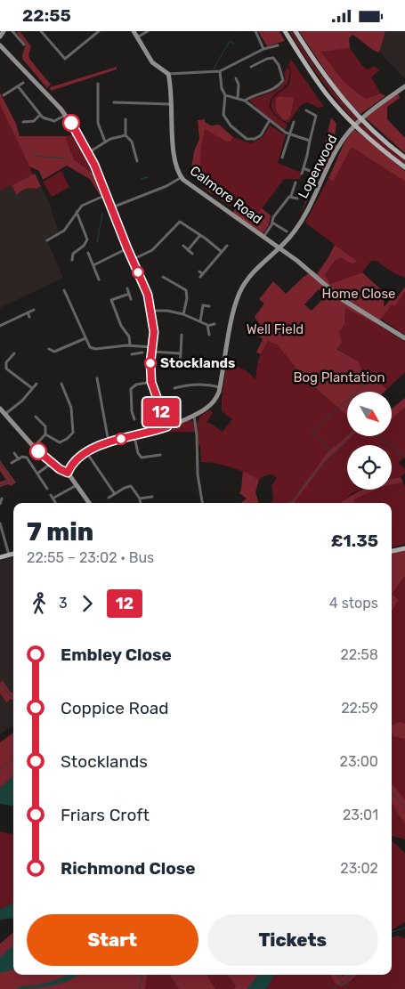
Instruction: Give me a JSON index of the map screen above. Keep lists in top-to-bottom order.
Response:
{
  "streets": {
    "street": ["Loperwood", "Calmore Road"]
  },
  "crossings": [
    ["Loperwood", "Calmore Road"]
  ],
  "parks": ["Home Close", "Well Field", "Bog Plantation"],
  "places": ["Stocklands"],
  "lines": ["bus line 12"],
  "north": "bottom right",
  "page": {
    "status": "22:55",
    "on_map": "12",
    "heading": ["7 min", "22:55 – 23:02 · Bus", "£1.35"],
    "legs": ["3", "12", "4 stops"],
    "list": [
      {
        "name": "Embley Close",
        "value": "22:58"
      },
      {
        "name": "Coppice Road",
        "value": "22:59"
      },
      {
        "name": "Stocklands",
        "value": "23:00"
      },
      {
        "name": "Friars Croft",
        "value": "23:01"
      },
      {
        "name": "Richmond Close",
        "value": "23:02"
      }
    ],
    "buttons": ["Start", "Tickets"]
  }
}
